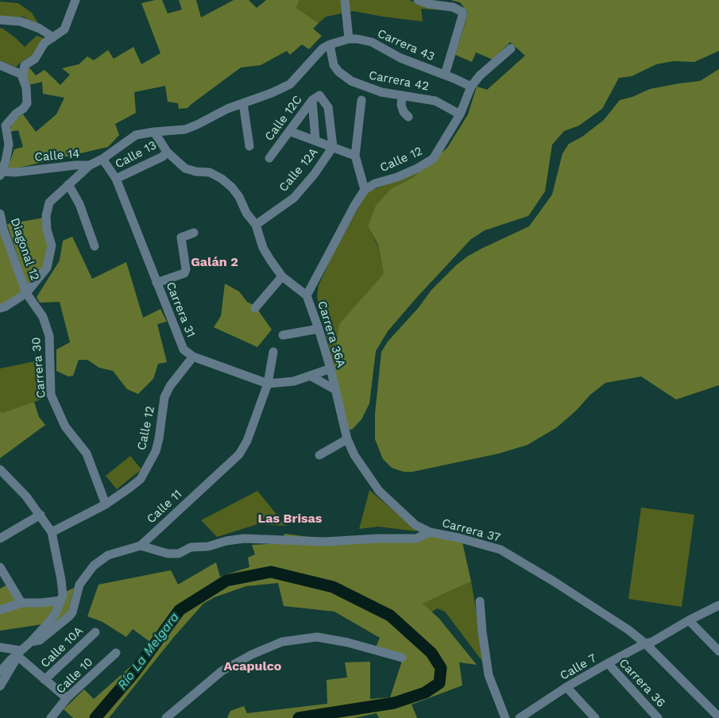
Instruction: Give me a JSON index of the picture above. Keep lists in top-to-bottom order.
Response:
{
  "streets": {
    "street": [
      "Carrera 43",
      "Carrera 42",
      "Calle 12C",
      "Calle 13",
      "Calle 14",
      "Calle 12",
      "Calle 12A",
      "Diagonal 12",
      "Carrera 31",
      "Carrera 36A",
      "Carrera 30",
      "Calle 11",
      "Carrera 37",
      "Calle 10A",
      "Calle 7",
      "Calle 10",
      "Carrera 36"
    ]
  },
  "crossings": [
    ["Carrera 43", "Carrera 42"],
    ["Carrera 43", "Calle 12"],
    ["Carrera 42", "Calle 12"],
    ["Calle 12C", "Calle 12A"],
    ["Calle 13", "Carrera 31"],
    ["Calle 13", "Carrera 36A"],
    ["Calle 14", "Carrera 31"],
    ["Calle 14", "Carrera 36A"],
    ["Calle 12", "Carrera 31"],
    ["Calle 12", "Carrera 30"],
    ["Calle 12A", "Carrera 36A"],
    ["Diagonal 12", "Carrera 30"],
    ["Carrera 31", "Carrera 36A"],
    ["Carrera 31", "Calle 11"],
    ["Carrera 36A", "Carrera 37"],
    ["Calle 11", "Carrera 37"],
    ["Carrera 37", "Calle 7"],
    ["Calle 7", "Carrera 36"]
  ],
  "districts": ["Galán 2", "Las Brisas", "Acapulco"],
  "water": ["Río La Melgara"]
}
